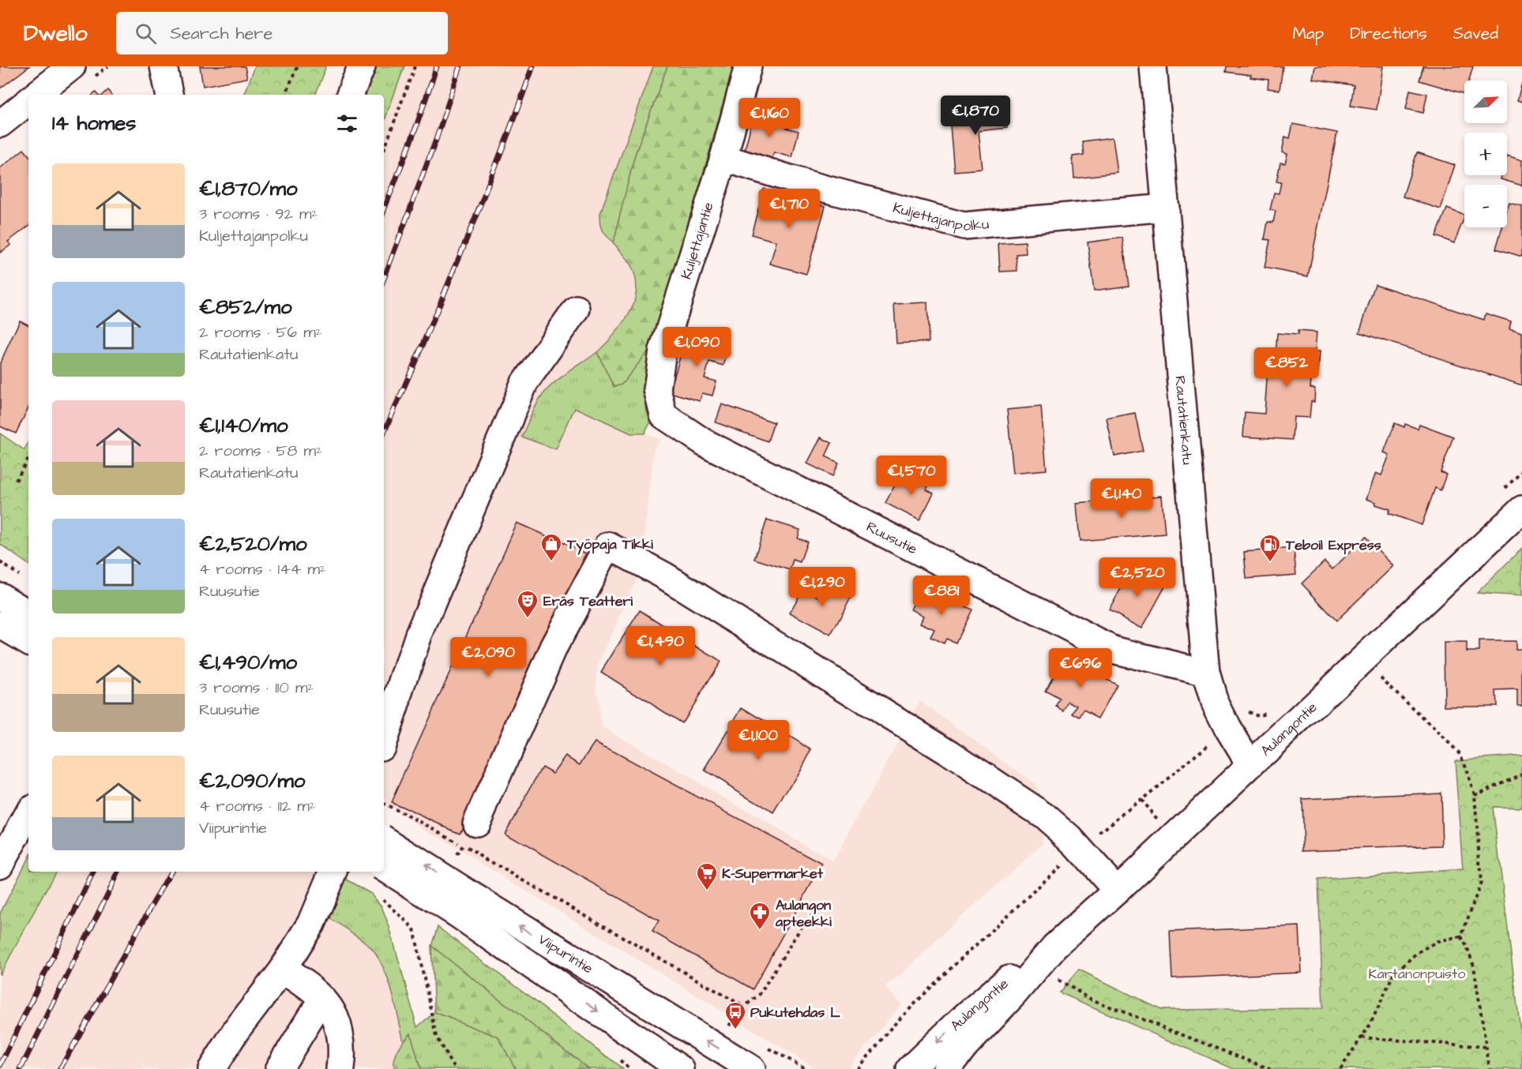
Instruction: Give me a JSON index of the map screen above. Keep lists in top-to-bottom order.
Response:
{
  "streets": {
    "street": [
      "Kuljettajanpolku",
      "Kuljettajantie",
      "Rautatienkatu",
      "Ruusutie",
      "Aulangontie",
      "Viipurintie"
    ]
  },
  "crossings": [
    ["Kuljettajanpolku", "Kuljettajantie"],
    ["Kuljettajanpolku", "Rautatienkatu"],
    ["Kuljettajantie", "Ruusutie"],
    ["Rautatienkatu", "Ruusutie"],
    ["Rautatienkatu", "Aulangontie"]
  ],
  "parks": ["Kartanonpuisto"],
  "places": {
    "shop": ["Työpaja Tikki"],
    "fuel station": ["Teboil Express"],
    "theatre": ["Eräs Teatteri"],
    "supermarket": ["K-Supermarket"],
    "pharmacy": ["Aulangon apteekki"],
    "bus stop": ["Pukutehdas L"]
  },
  "north": "top right",
  "page": {
    "header": "Dwello",
    "search": "Search here",
    "nav": ["Map", "Directions", "Saved"],
    "map_buttons": ["+", "−"],
    "heading": "14 homes",
    "price": [
      "€1,870",
      "€1,160",
      "€1,710",
      "€1,090",
      "€852",
      "€1,570",
      "€1,140",
      "€2,520",
      "€1,290",
      "€881",
      "€1,490",
      "€2,090",
      "€696",
      "€1,100"
    ],
    "list": [
      {
        "name": "€1,870/mo",
        "note": "3 rooms · 92 m² · Kuljettajanpolku"
      },
      {
        "name": "€852/mo",
        "note": "2 rooms · 56 m² · Rautatienkatu"
      },
      {
        "name": "€1,140/mo",
        "note": "2 rooms · 58 m² · Rautatienkatu"
      },
      {
        "name": "€2,520/mo",
        "note": "4 rooms · 144 m² · Ruusutie"
      },
      {
        "name": "€1,490/mo",
        "note": "3 rooms · 110 m² · Ruusutie"
      },
      {
        "name": "€2,090/mo",
        "note": "4 rooms · 112 m² · Viipurintie"
      }
    ]
  }
}
